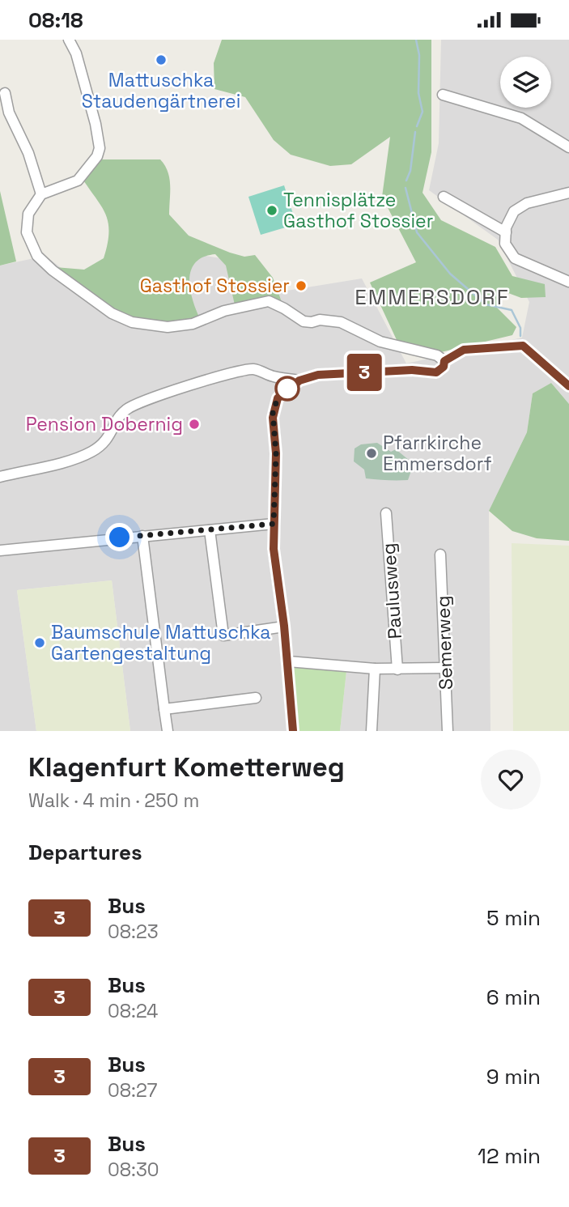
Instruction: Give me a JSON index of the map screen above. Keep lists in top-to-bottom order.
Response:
{
  "streets": {
    "street": ["Paulusweg", "Semerweg"]
  },
  "districts": ["EMMERSDORF"],
  "places": [
    "Mattuschka Staudengärtnerei",
    "Tennisplätze Gasthof Stossier",
    "Gasthof Stossier",
    "Pension Dobernig",
    "Pfarrkirche Emmersdorf",
    "Baumschule Mattuschka Gartengestaltung"
  ],
  "lines": ["bus line 3"],
  "page": {
    "status": "08:18",
    "on_map": "3",
    "heading": [
      ["Klagenfurt Kometterweg", "Walk · 4 min · 250 m"],
      "Departures"
    ],
    "list": [
      {
        "mark": "3",
        "name": "Bus",
        "note": "08:23",
        "value": "5 min"
      },
      {
        "mark": "3",
        "name": "Bus",
        "note": "08:24",
        "value": "6 min"
      },
      {
        "mark": "3",
        "name": "Bus",
        "note": "08:27",
        "value": "9 min"
      },
      {
        "mark": "3",
        "name": "Bus",
        "note": "08:30",
        "value": "12 min"
      }
    ]
  }
}
